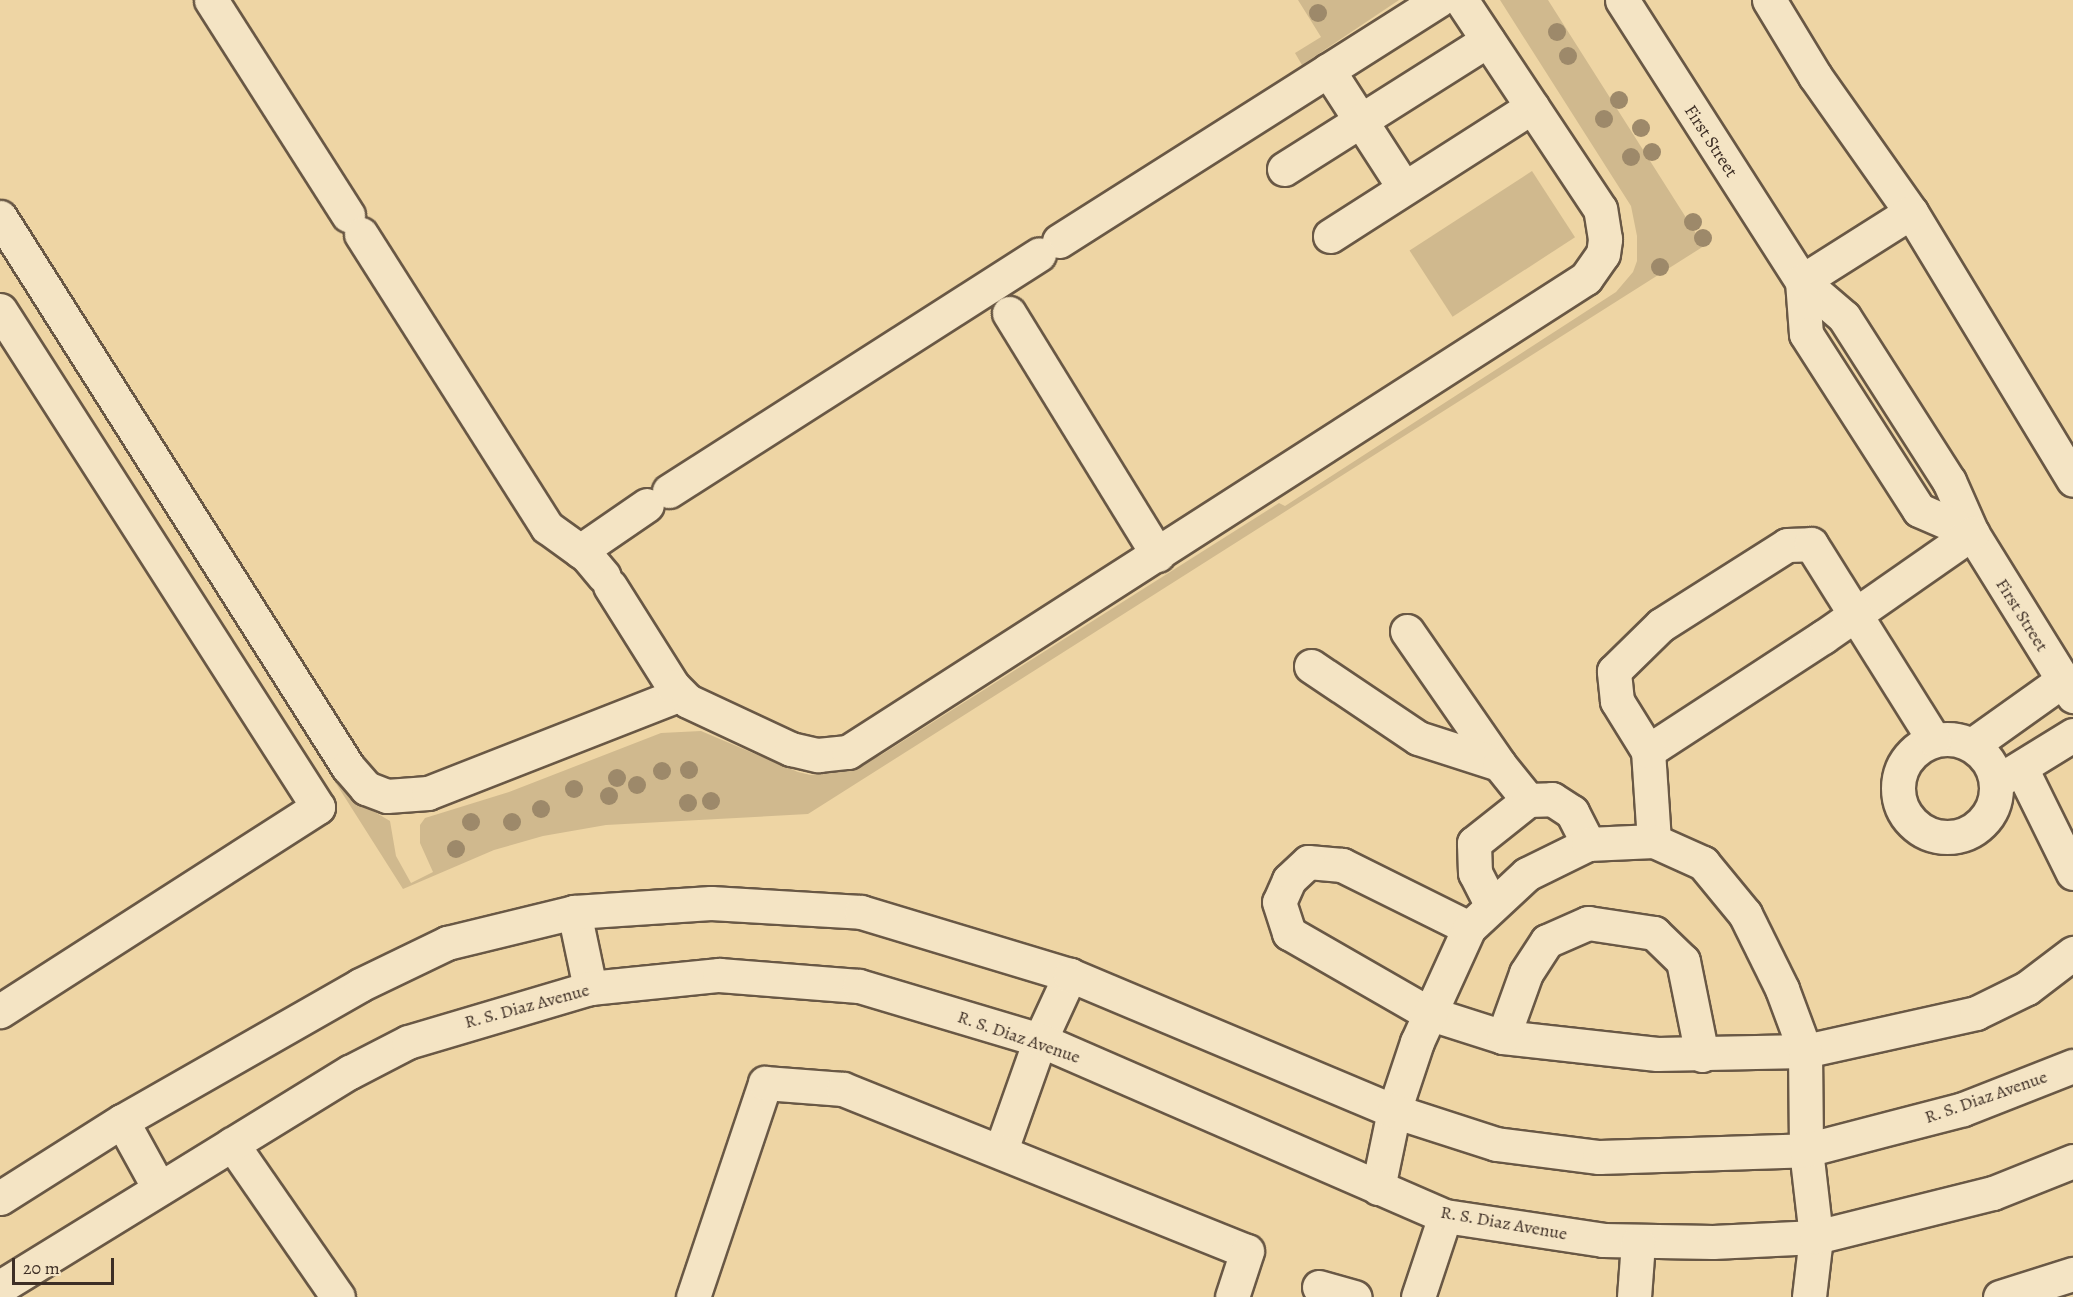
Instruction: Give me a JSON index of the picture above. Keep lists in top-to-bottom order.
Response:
{
  "streets": {
    "street": ["First Street", "R. S. Diaz Avenue"]
  },
  "scale_bar": "20 m"
}
